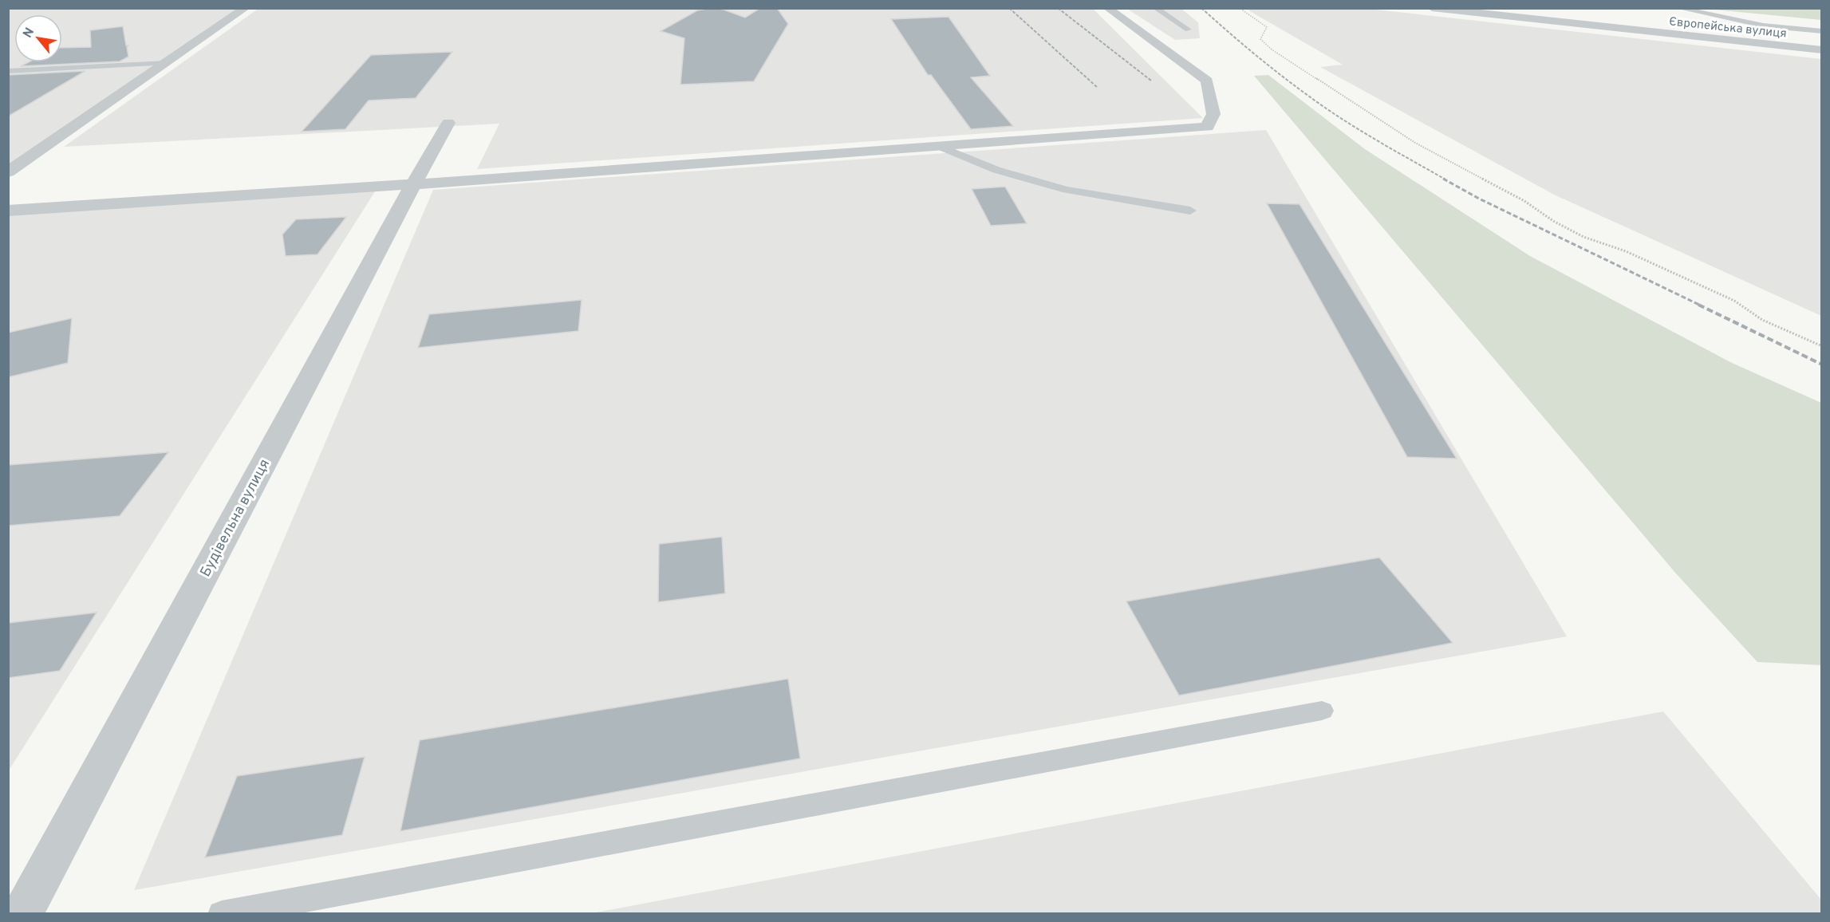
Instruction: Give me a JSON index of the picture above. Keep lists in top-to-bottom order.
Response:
{
  "streets": {
    "street": ["Європейська вулиця", "Будівельна вулиця"]
  },
  "north": "top left"
}
